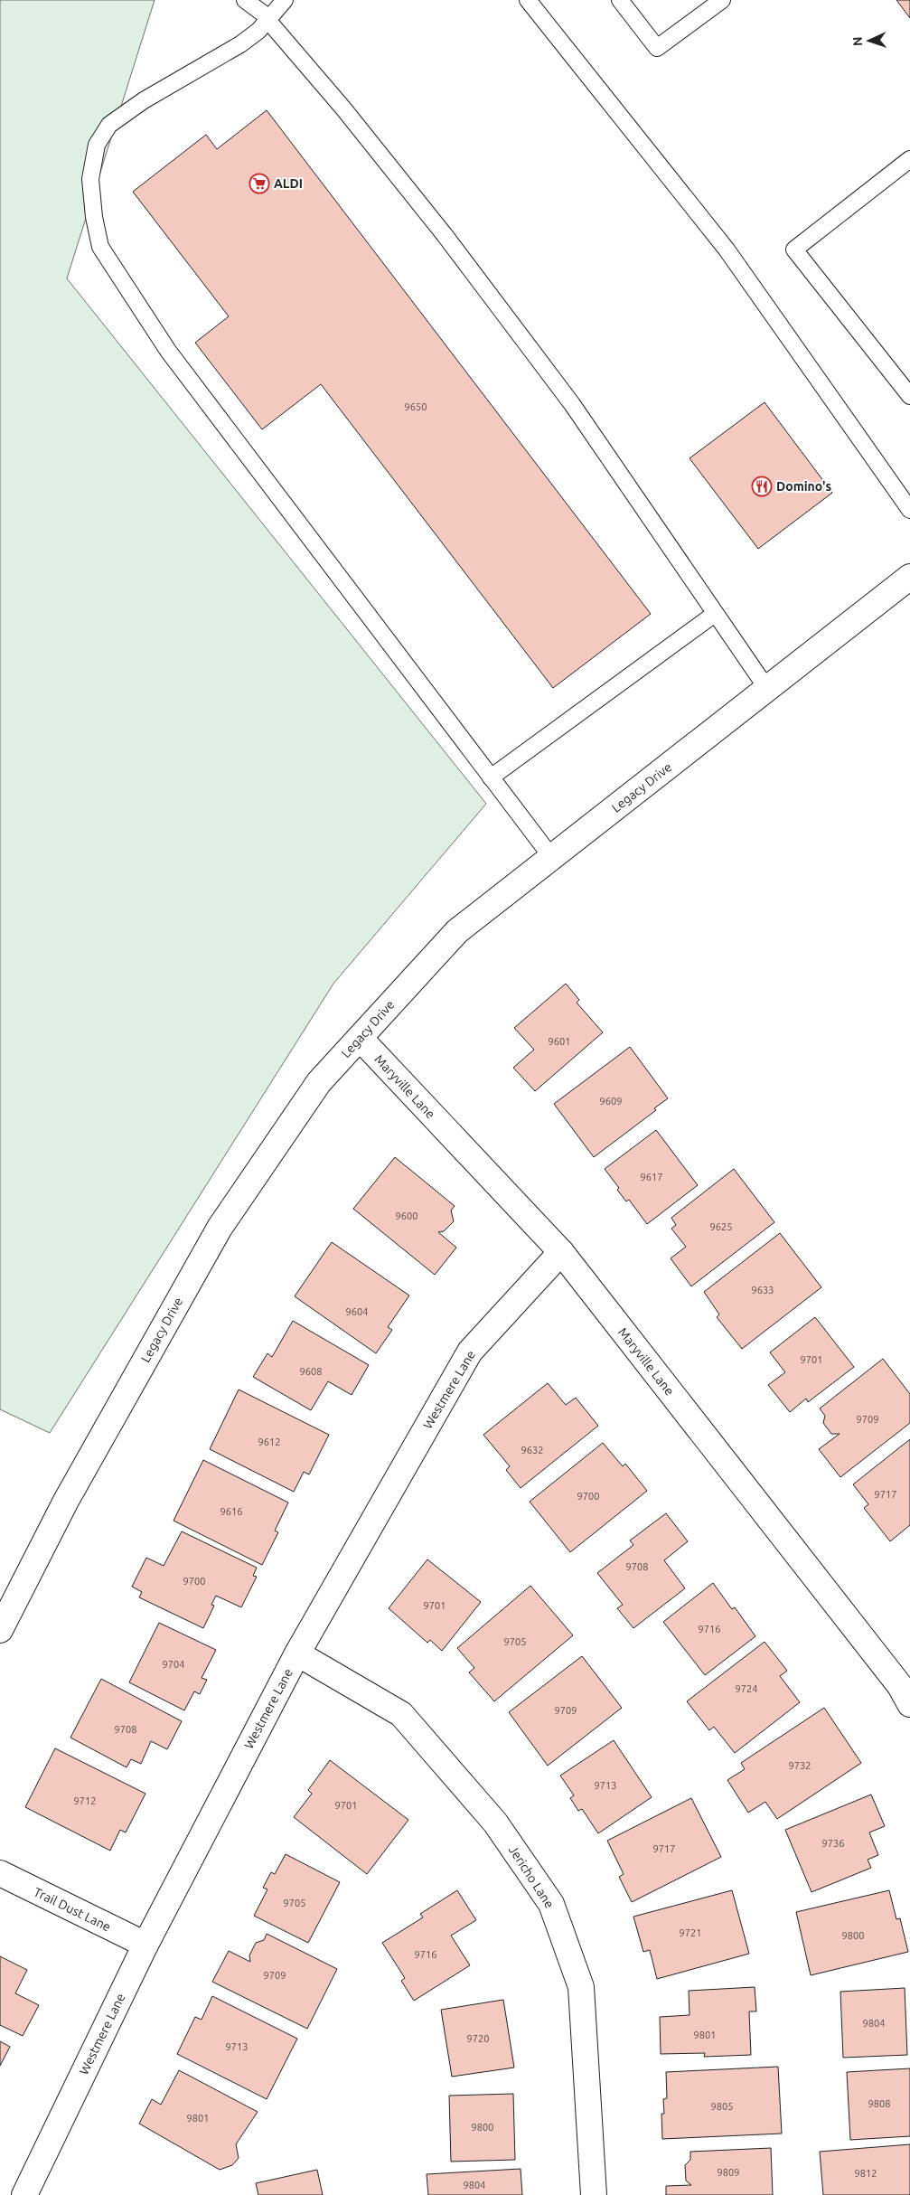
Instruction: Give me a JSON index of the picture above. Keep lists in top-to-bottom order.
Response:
{
  "streets": {
    "street": [
      "Legacy Drive",
      "Maryville Lane",
      "Westmere Lane",
      "Jericho Lane",
      "Trail Dust Lane"
    ]
  },
  "crossings": [
    ["Legacy Drive", "Maryville Lane"],
    ["Maryville Lane", "Westmere Lane"],
    ["Westmere Lane", "Jericho Lane"],
    ["Westmere Lane", "Trail Dust Lane"]
  ],
  "places": {
    "supermarket": ["ALDI"],
    "restaurant": ["Domino's"]
  },
  "house_numbers": [
    "9650",
    "9601",
    "9609",
    "9617",
    "9600",
    "9625",
    "9633",
    "9604",
    "9701",
    "9608",
    "9709",
    "9612",
    "9632",
    "9717",
    "9700",
    "9616",
    "9708",
    "9700",
    "9701",
    "9716",
    "9705",
    "9704",
    "9724",
    "9709",
    "9708",
    "9732",
    "9713",
    "9712",
    "9701",
    "9736",
    "9717",
    "9705",
    "9721",
    "9800",
    "9716",
    "9709",
    "9804",
    "9801",
    "9720",
    "9713",
    "9808",
    "9805",
    "9801",
    "9800",
    "9809",
    "9812",
    "9804"
  ],
  "north": "left"
}
